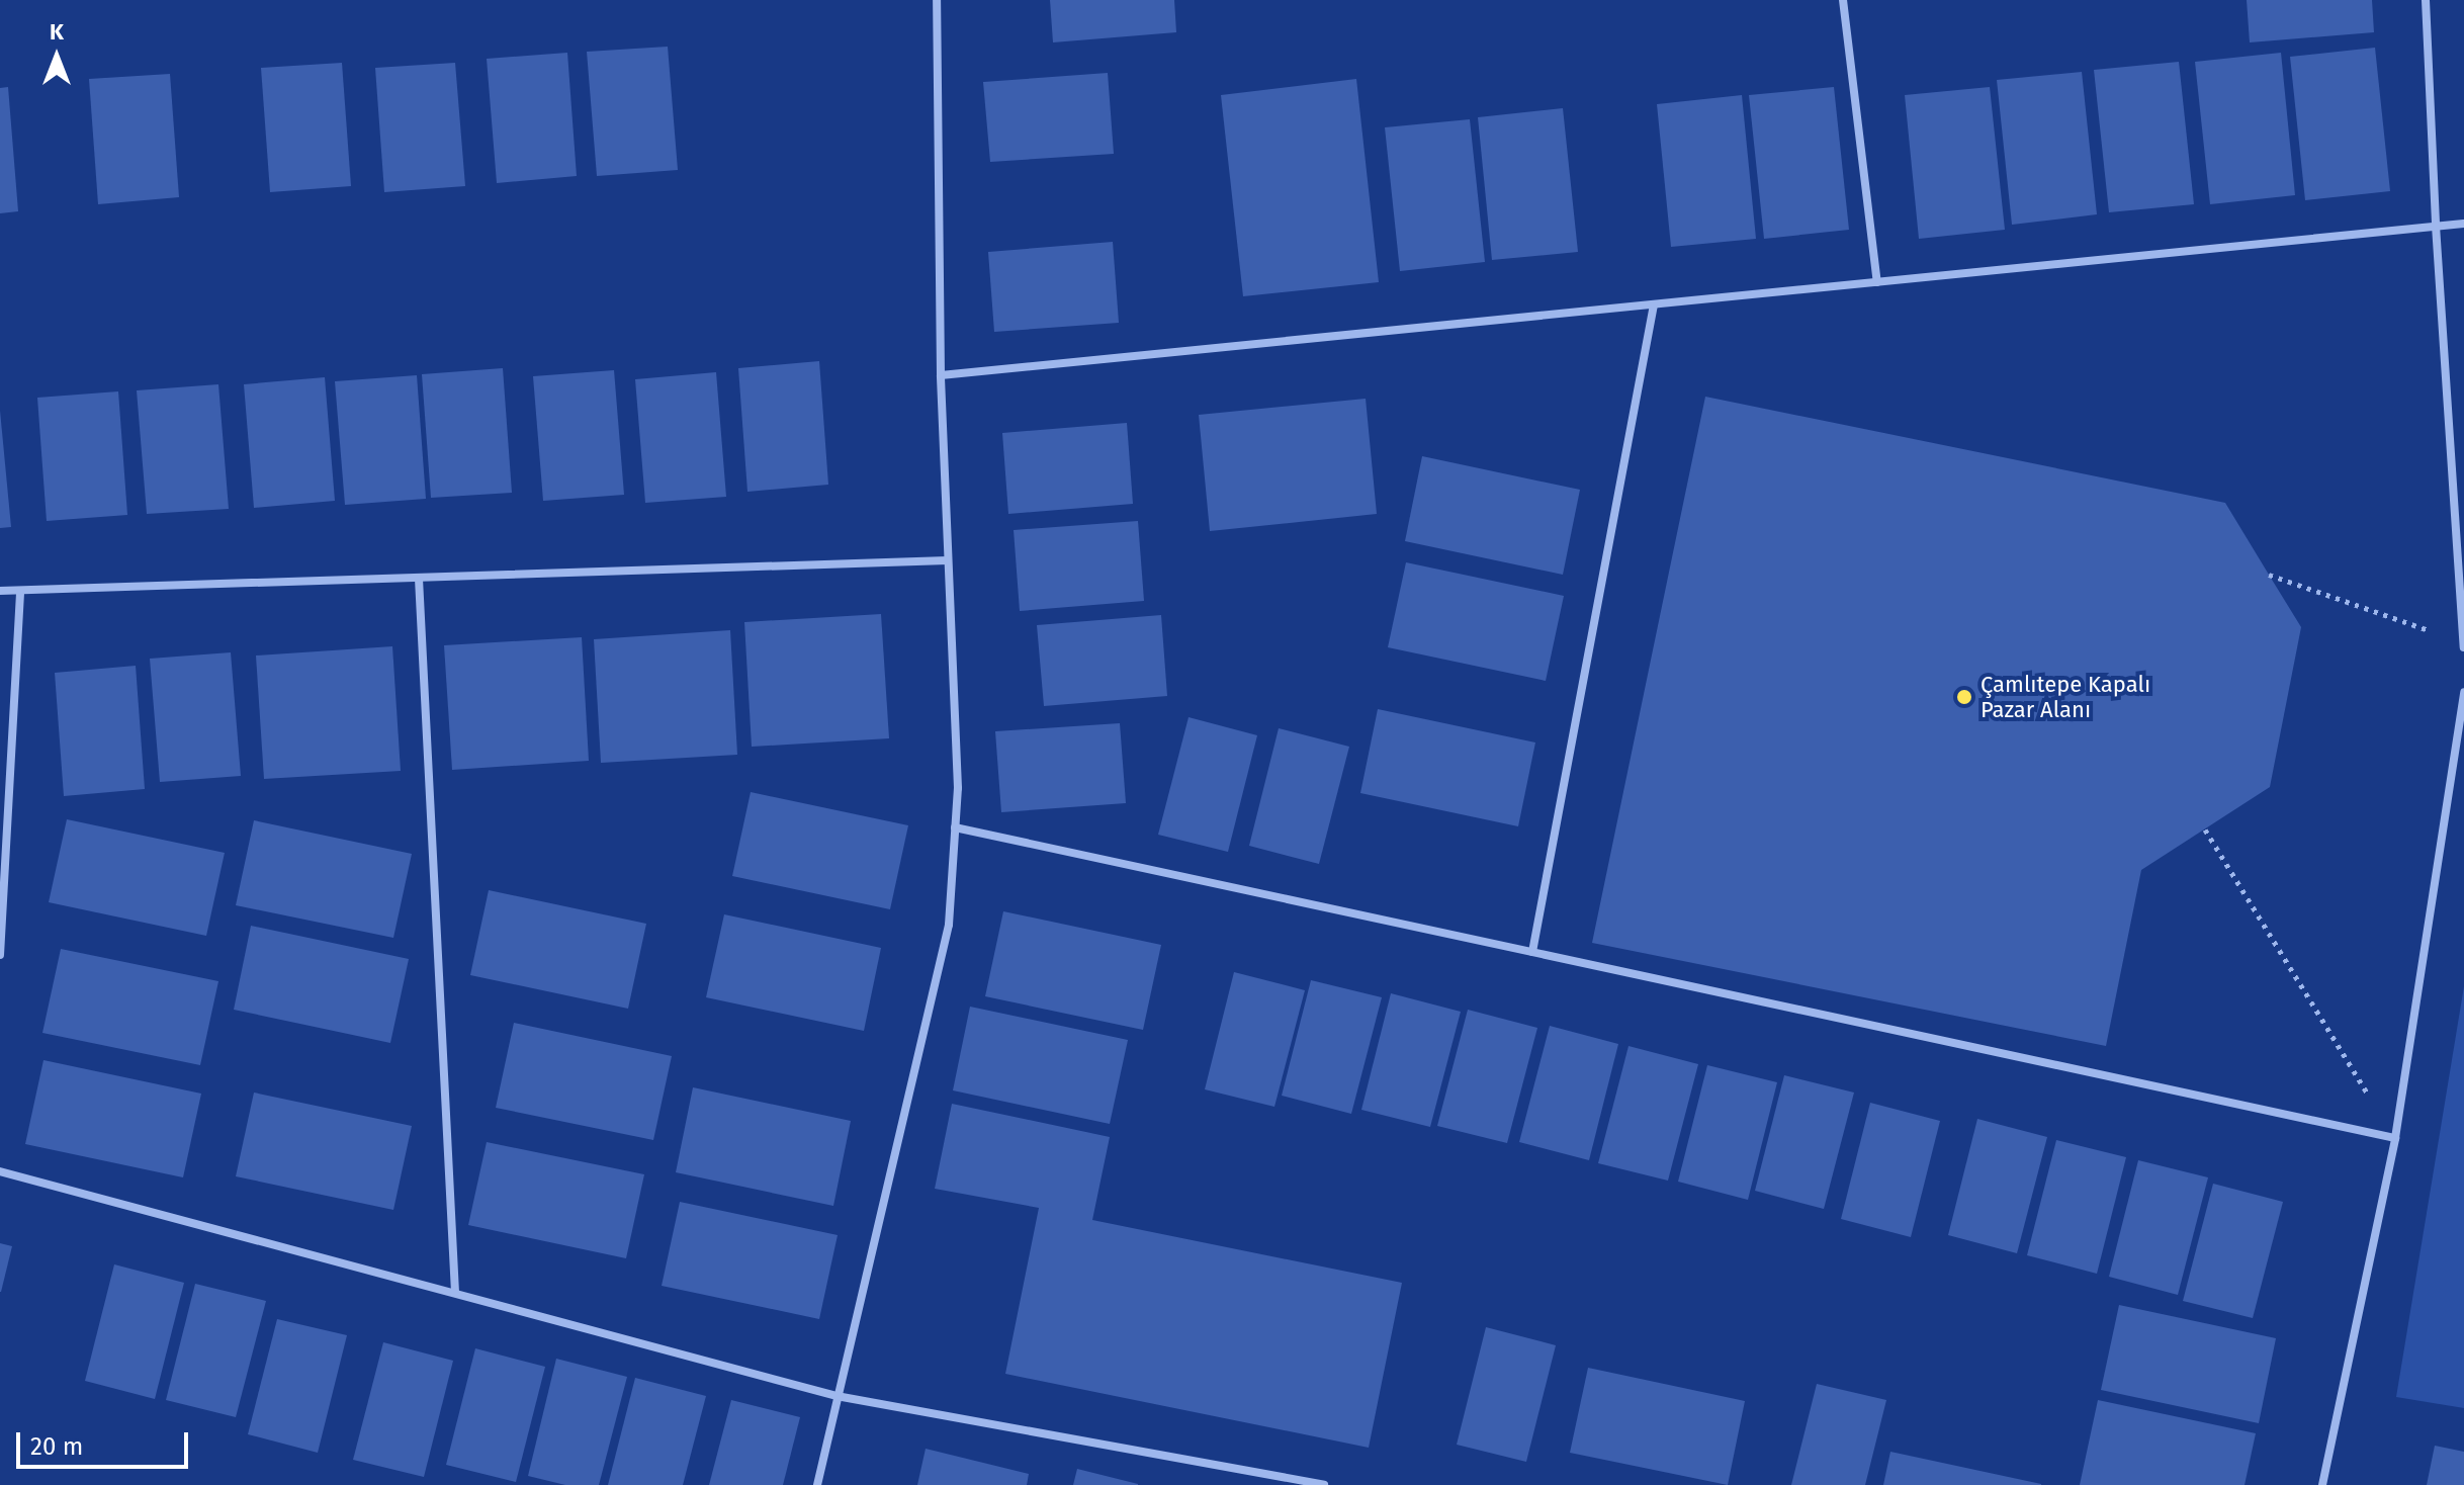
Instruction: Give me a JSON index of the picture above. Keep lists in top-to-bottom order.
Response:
{
  "places": ["Çamlıtepe Kapalı Pazar Alanı"],
  "scale_bar": "20 m",
  "north": "top"
}
